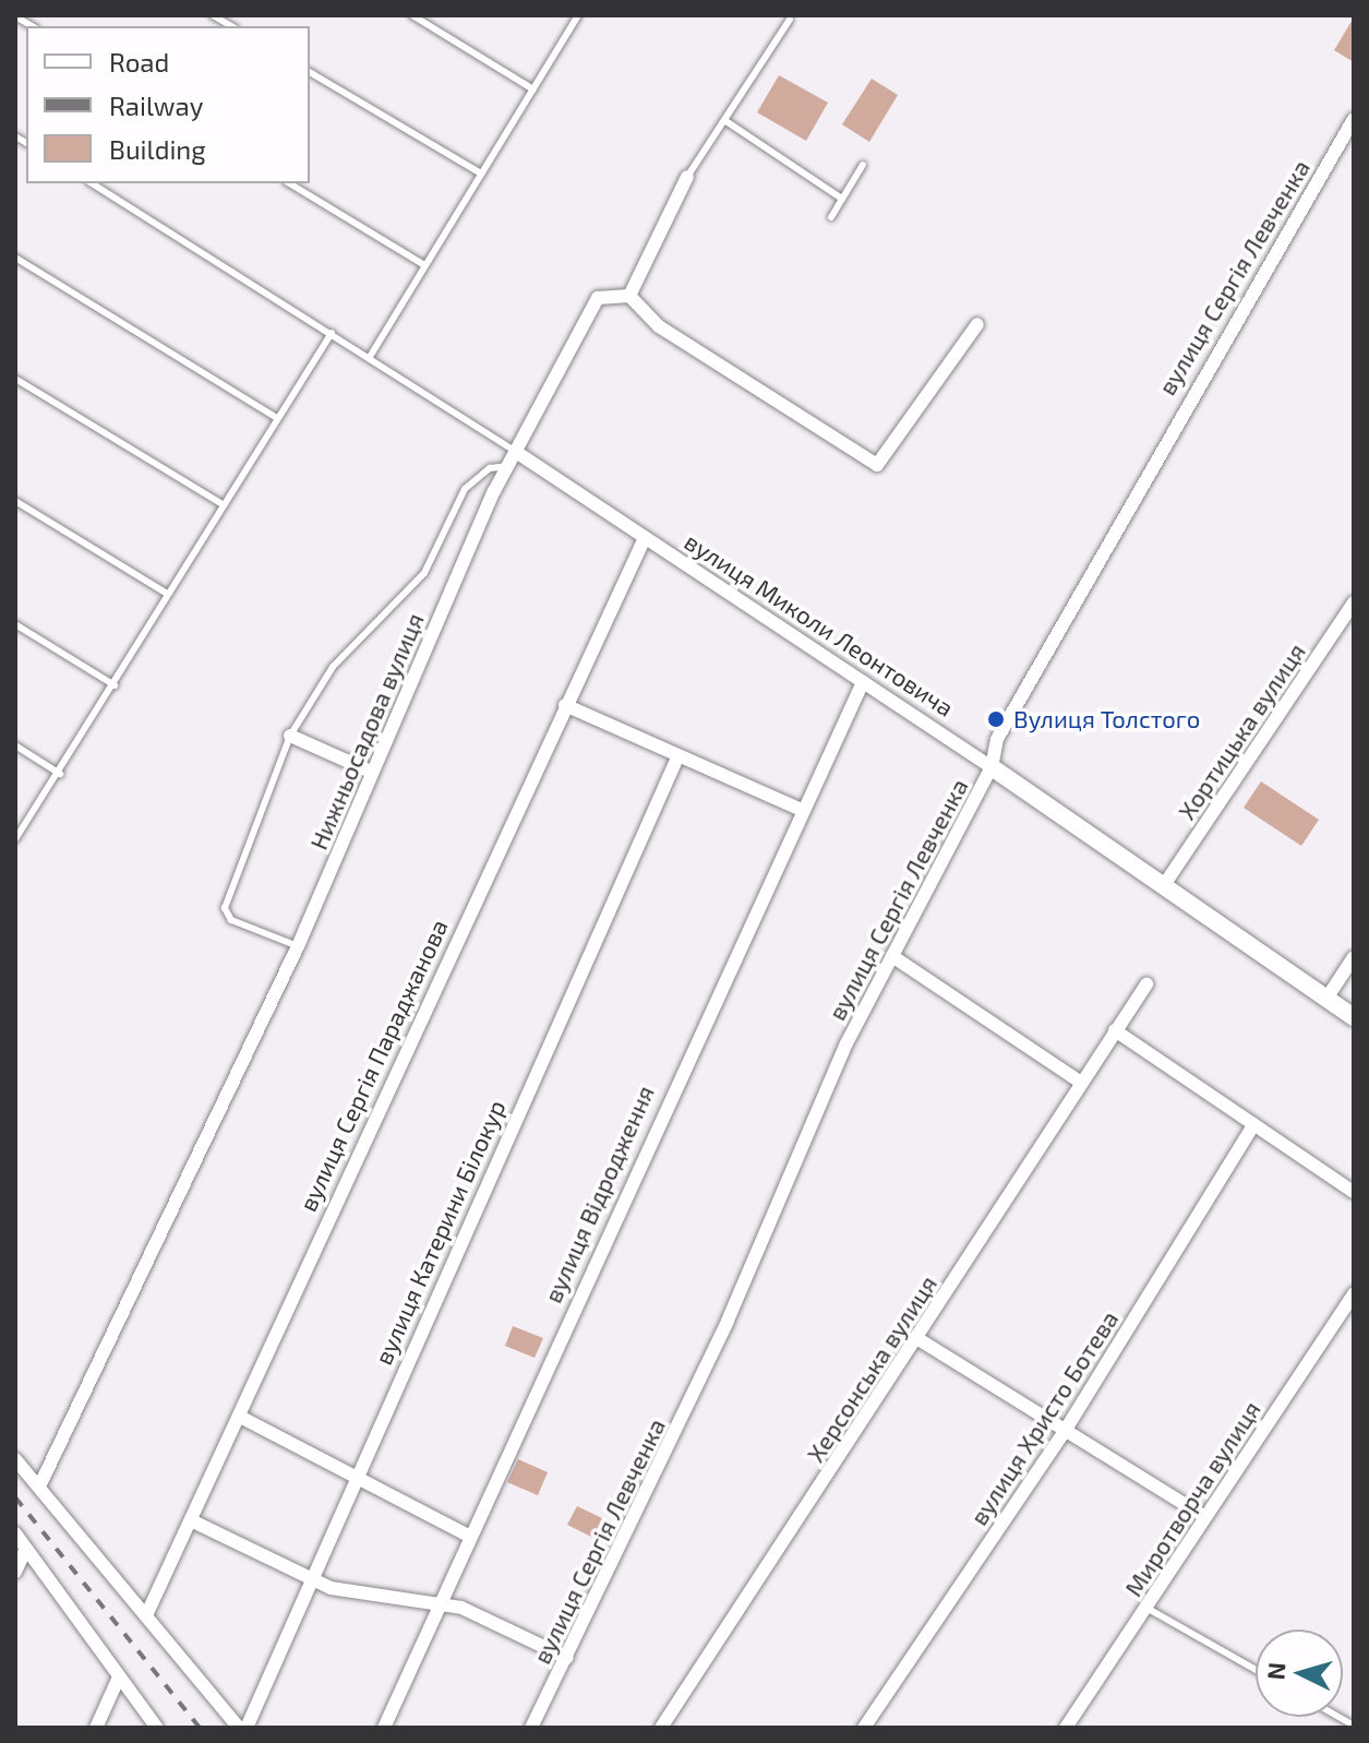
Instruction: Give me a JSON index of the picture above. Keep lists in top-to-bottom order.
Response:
{
  "streets": {
    "street": [
      "вулиця Сергія Левченка",
      "вулиця Миколи Леонтовича",
      "Нижньосадова вулиця",
      "Хортицька вулиця",
      "вулиця Сергія Параджанова",
      "вулиця Відродження",
      "вулиця Катерини Білокур",
      "Херсонська вулиця",
      "вулиця Христо Ботева",
      "Миротворча вулиця"
    ]
  },
  "crossings": [
    ["вулиця Сергія Левченка", "вулиця Миколи Леонтовича"],
    ["вулиця Миколи Леонтовича", "Нижньосадова вулиця"],
    ["вулиця Миколи Леонтовича", "Хортицька вулиця"],
    ["вулиця Миколи Леонтовича", "вулиця Сергія Параджанова"],
    ["вулиця Миколи Леонтовича", "вулиця Відродження"]
  ],
  "places": ["Вулиця Толстого"],
  "legend": ["Road", "Railway", "Building"],
  "north": "left"
}
